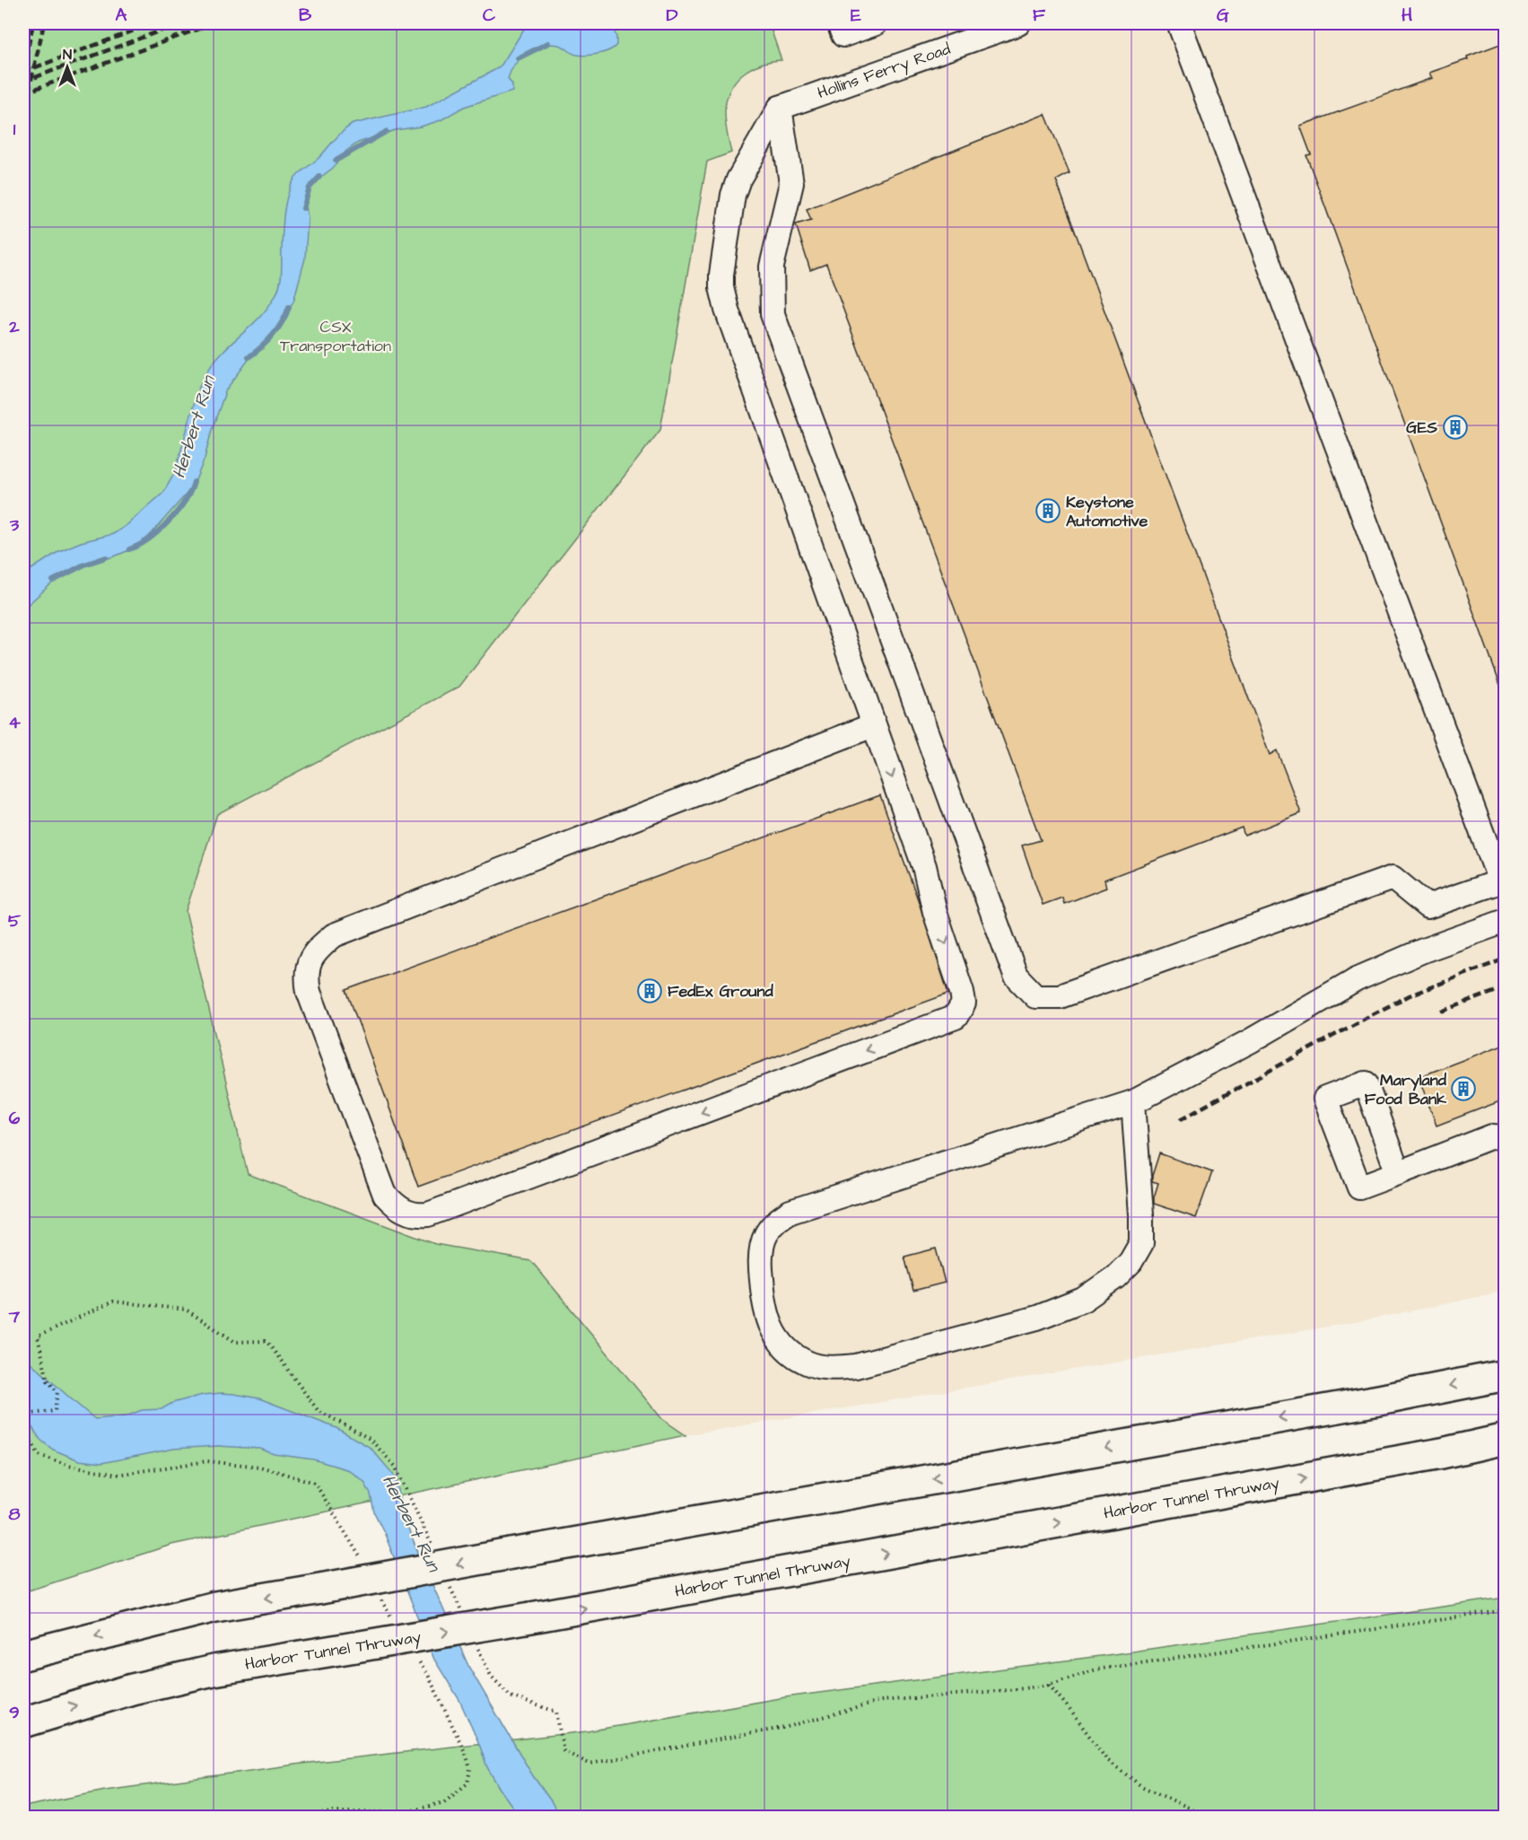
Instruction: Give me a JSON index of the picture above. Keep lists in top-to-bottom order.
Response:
{
  "streets": {
    "highway": ["Harbor Tunnel Thruway"],
    "street": ["Hollins Ferry Road"]
  },
  "water": ["Herbert Run"],
  "parks": ["CSX Transportation"],
  "places": {
    "building": [
      "GES",
      "Keystone Automotive",
      "FedEx Ground",
      "Maryland Food Bank"
    ]
  },
  "north": "top",
  "grid": {
    "columns": [
      "A",
      "B",
      "C",
      "D",
      "E",
      "F",
      "G",
      "H"
    ],
    "rows": [
      "1",
      "2",
      "3",
      "4",
      "5",
      "6",
      "7",
      "8",
      "9"
    ]
  }
}
